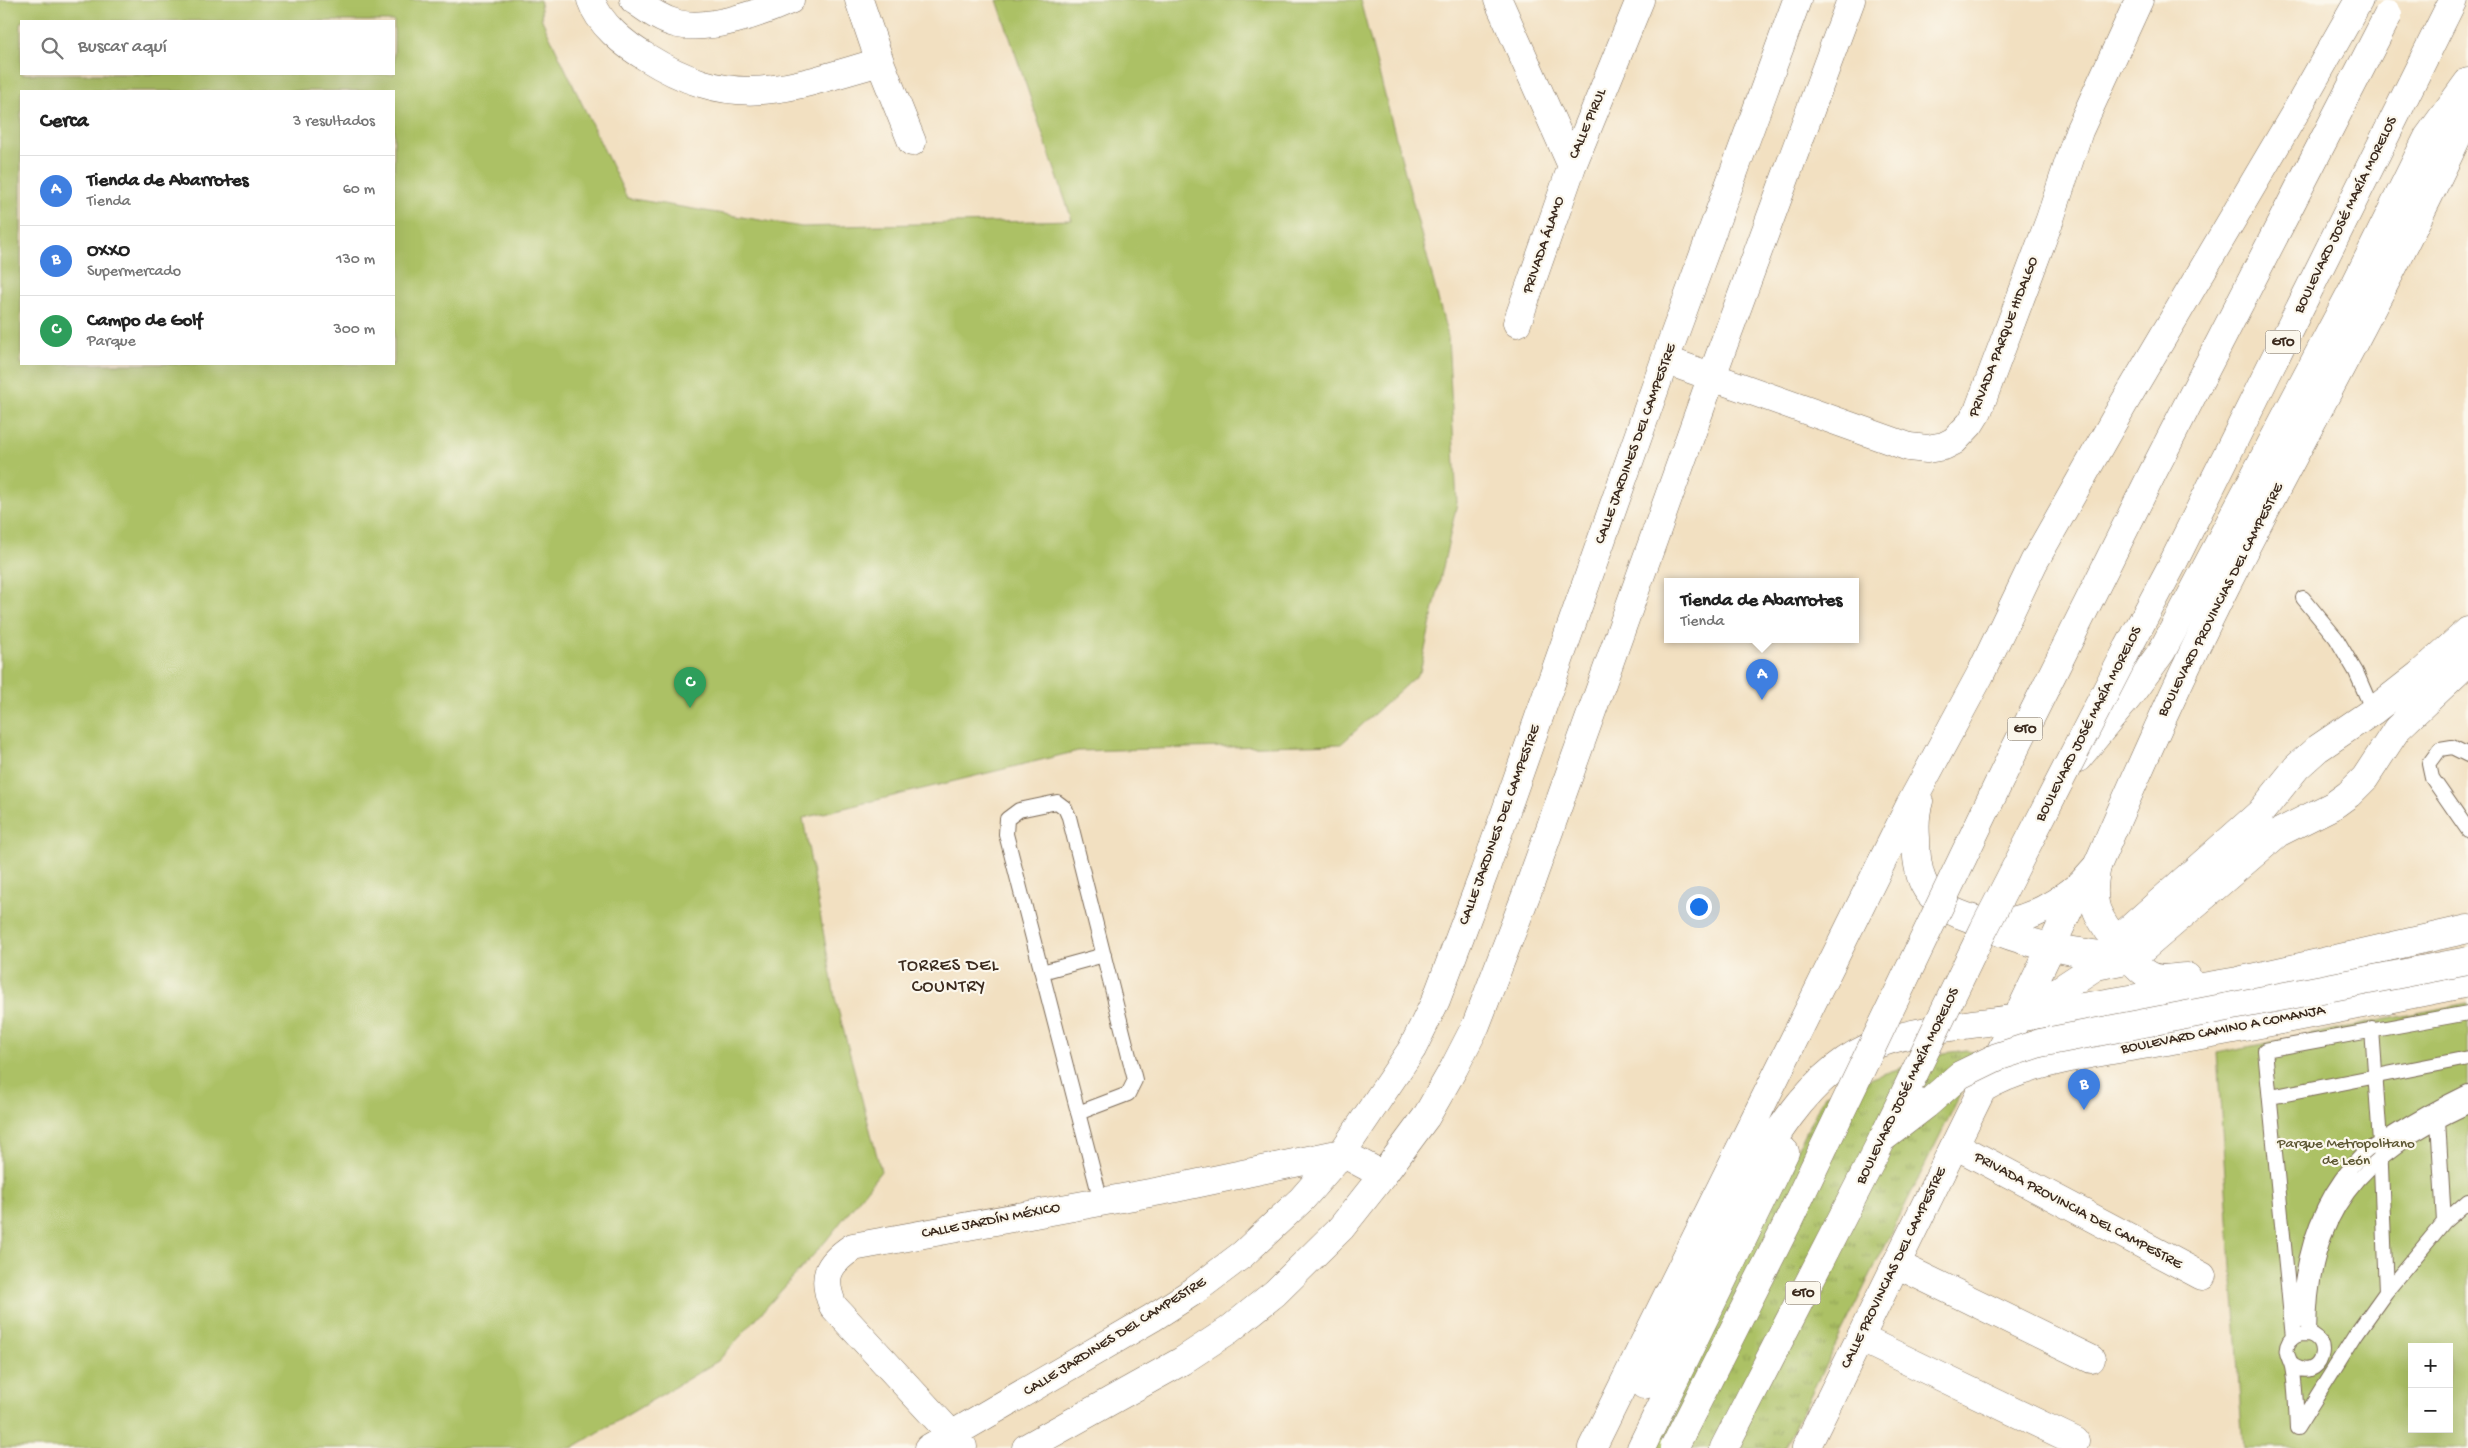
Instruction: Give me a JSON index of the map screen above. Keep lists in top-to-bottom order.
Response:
{
  "streets": {
    "street": [
      "CALLE PIRUL",
      "BOULEVARD JOSÉ MARÍA MORELOS",
      "PRIVADA ÁLAMO",
      "PRIVADA PARQUE HIDALGO",
      "GTO",
      "CALLE JARDINES DEL CAMPESTRE",
      "BOULEVARD PROVINCIAS DEL CAMPESTRE",
      "BOULEVARD CAMINO A COMANJA",
      "PRIVADA PROVINCIA DEL CAMPESTRE",
      "CALLE JARDÍN MÉXICO",
      "CALLE PROVINCIAS DEL CAMPESTRE"
    ]
  },
  "crossings": [
    ["CALLE PIRUL", "PRIVADA ÁLAMO"],
    ["PRIVADA PARQUE HIDALGO", "CALLE JARDINES DEL CAMPESTRE"],
    ["CALLE JARDINES DEL CAMPESTRE", "CALLE JARDÍN MÉXICO"],
    ["BOULEVARD PROVINCIAS DEL CAMPESTRE", "BOULEVARD CAMINO A COMANJA"],
    ["BOULEVARD PROVINCIAS DEL CAMPESTRE", "CALLE PROVINCIAS DEL CAMPESTRE"],
    ["BOULEVARD CAMINO A COMANJA", "CALLE PROVINCIAS DEL CAMPESTRE"],
    ["PRIVADA PROVINCIA DEL CAMPESTRE", "CALLE PROVINCIAS DEL CAMPESTRE"]
  ],
  "districts": ["TORRES DEL COUNTRY"],
  "parks": ["Parque Metropolitano de León"],
  "page": {
    "search": "Buscar aquí",
    "heading": ["Cerca", "3 resultados"],
    "list": [
      {
        "mark": "A",
        "name": "Tienda de Abarrotes",
        "note": "Tienda",
        "value": "60 m"
      },
      {
        "mark": "B",
        "name": "OXXO",
        "note": "Supermercado",
        "value": "130 m"
      },
      {
        "mark": "C",
        "name": "Campo de Golf",
        "note": "Parque",
        "value": "300 m"
      }
    ],
    "popup": ["Tienda de Abarrotes", "Tienda"],
    "pins": ["A", "C", "B"],
    "map_buttons": ["+", "−"]
  }
}
